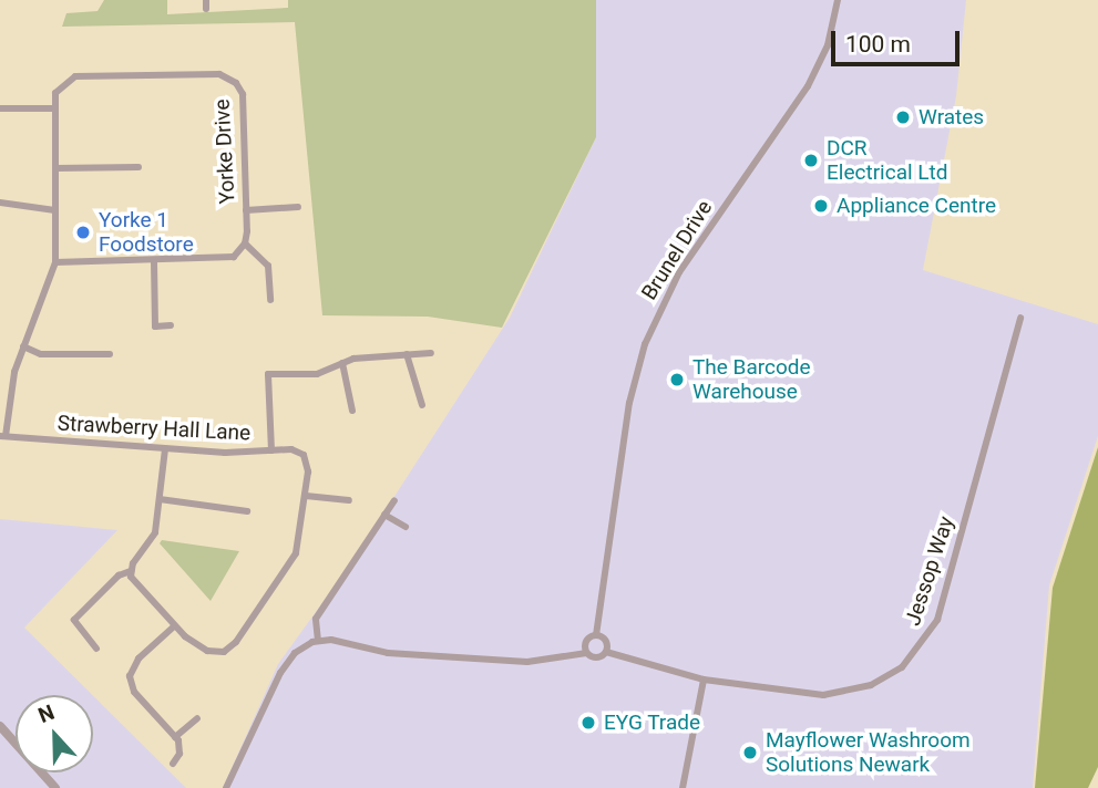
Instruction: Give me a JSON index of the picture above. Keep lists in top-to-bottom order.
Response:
{
  "streets": {
    "street": [
      "Yorke Drive",
      "Brunel Drive",
      "Strawberry Hall Lane",
      "Jessop Way"
    ]
  },
  "crossings": [
    ["Brunel Drive", "Jessop Way"]
  ],
  "places": [
    "Wrates",
    "DCR Electrical Ltd",
    "Appliance Centre",
    "Yorke 1 Foodstore",
    "The Barcode Warehouse",
    "EYG Trade",
    "Mayflower Washroom Solutions Newark"
  ],
  "scale_bar": "100 m",
  "north": "top"
}
